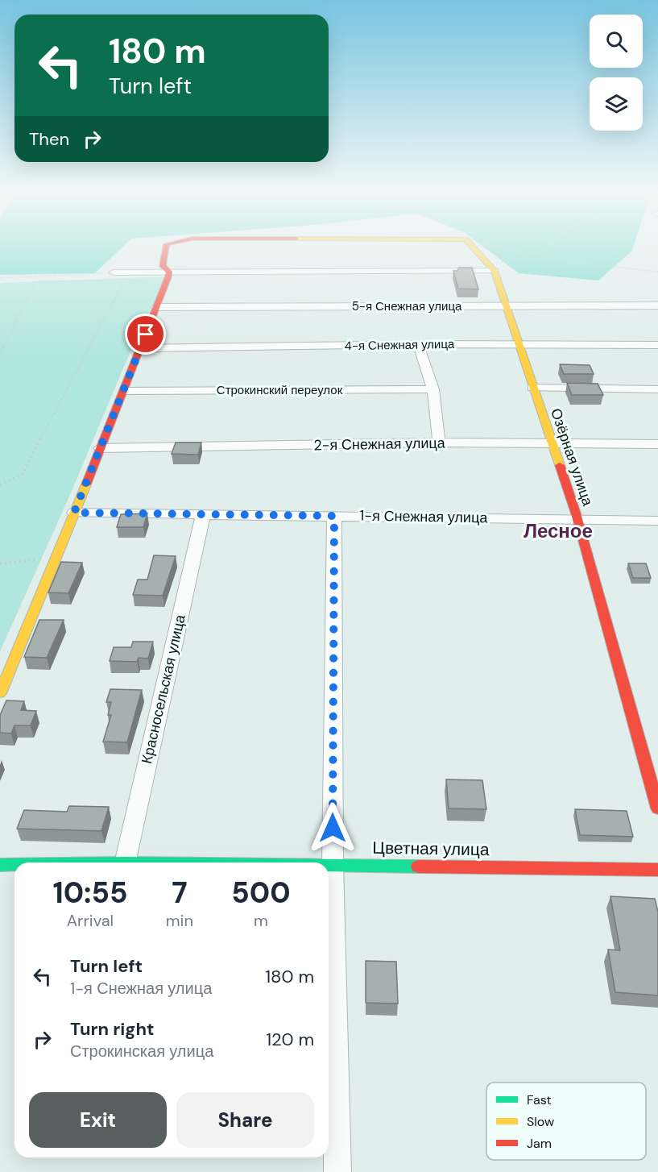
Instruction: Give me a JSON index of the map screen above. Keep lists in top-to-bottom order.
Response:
{
  "streets": {
    "street": [
      "5-я Снежная улица",
      "4-я Снежная улица",
      "Строкинский переулок",
      "2-я Снежная улица",
      "Озёрная улица",
      "1-я Снежная улица",
      "Красносельская улица",
      "Цветная улица"
    ]
  },
  "crossings": [
    ["5-я Снежная улица", "Озёрная улица"],
    ["4-я Снежная улица", "Озёрная улица"],
    ["2-я Снежная улица", "Озёрная улица"],
    ["Озёрная улица", "1-я Снежная улица"],
    ["1-я Снежная улица", "Красносельская улица"]
  ],
  "districts": ["Лесное"],
  "legend": ["Fast", "Slow", "Jam"],
  "page": {
    "turn": ["180 m", "Turn left"],
    "then": "Then",
    "eta": [
      "10:55",
      "Arrival",
      "7",
      "min",
      "500",
      "m"
    ],
    "list": [
      {
        "name": "Turn left",
        "note": "1-я Снежная улица",
        "value": "180 m"
      },
      {
        "name": "Turn right",
        "note": "Строкинская улица",
        "value": "120 m"
      }
    ],
    "buttons": ["Exit", "Share"]
  }
}
